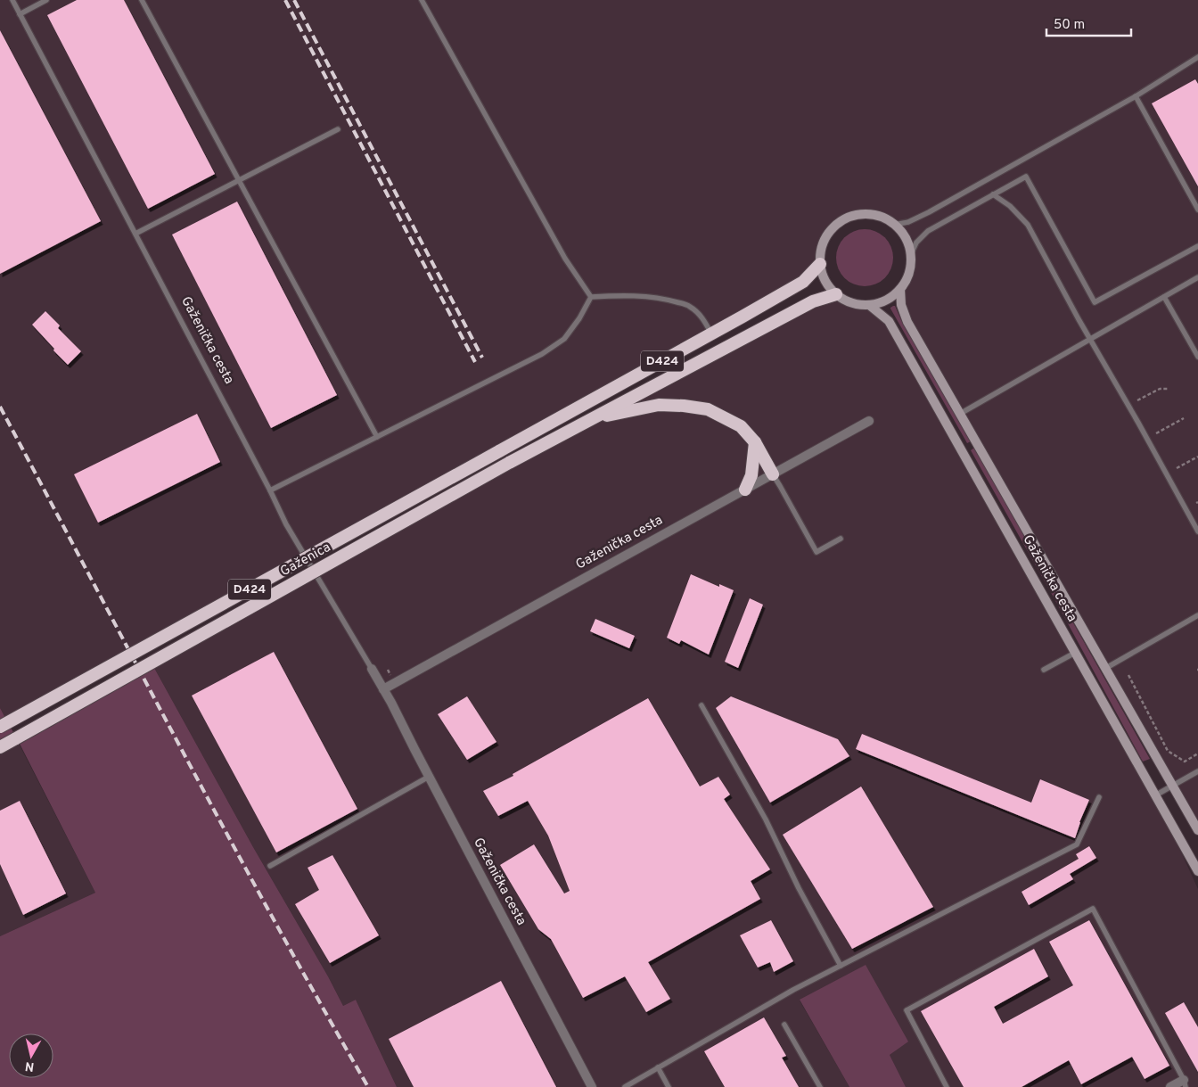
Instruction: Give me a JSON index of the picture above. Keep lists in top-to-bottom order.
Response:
{
  "streets": {
    "highway": ["D424", "Gaženica"],
    "main road": ["Gaženička cesta"]
  },
  "crossings": [
    ["Gaženička cesta", "D424"],
    ["D424", "Gaženica"]
  ],
  "scale_bar": "50 m",
  "north": "bottom"
}
